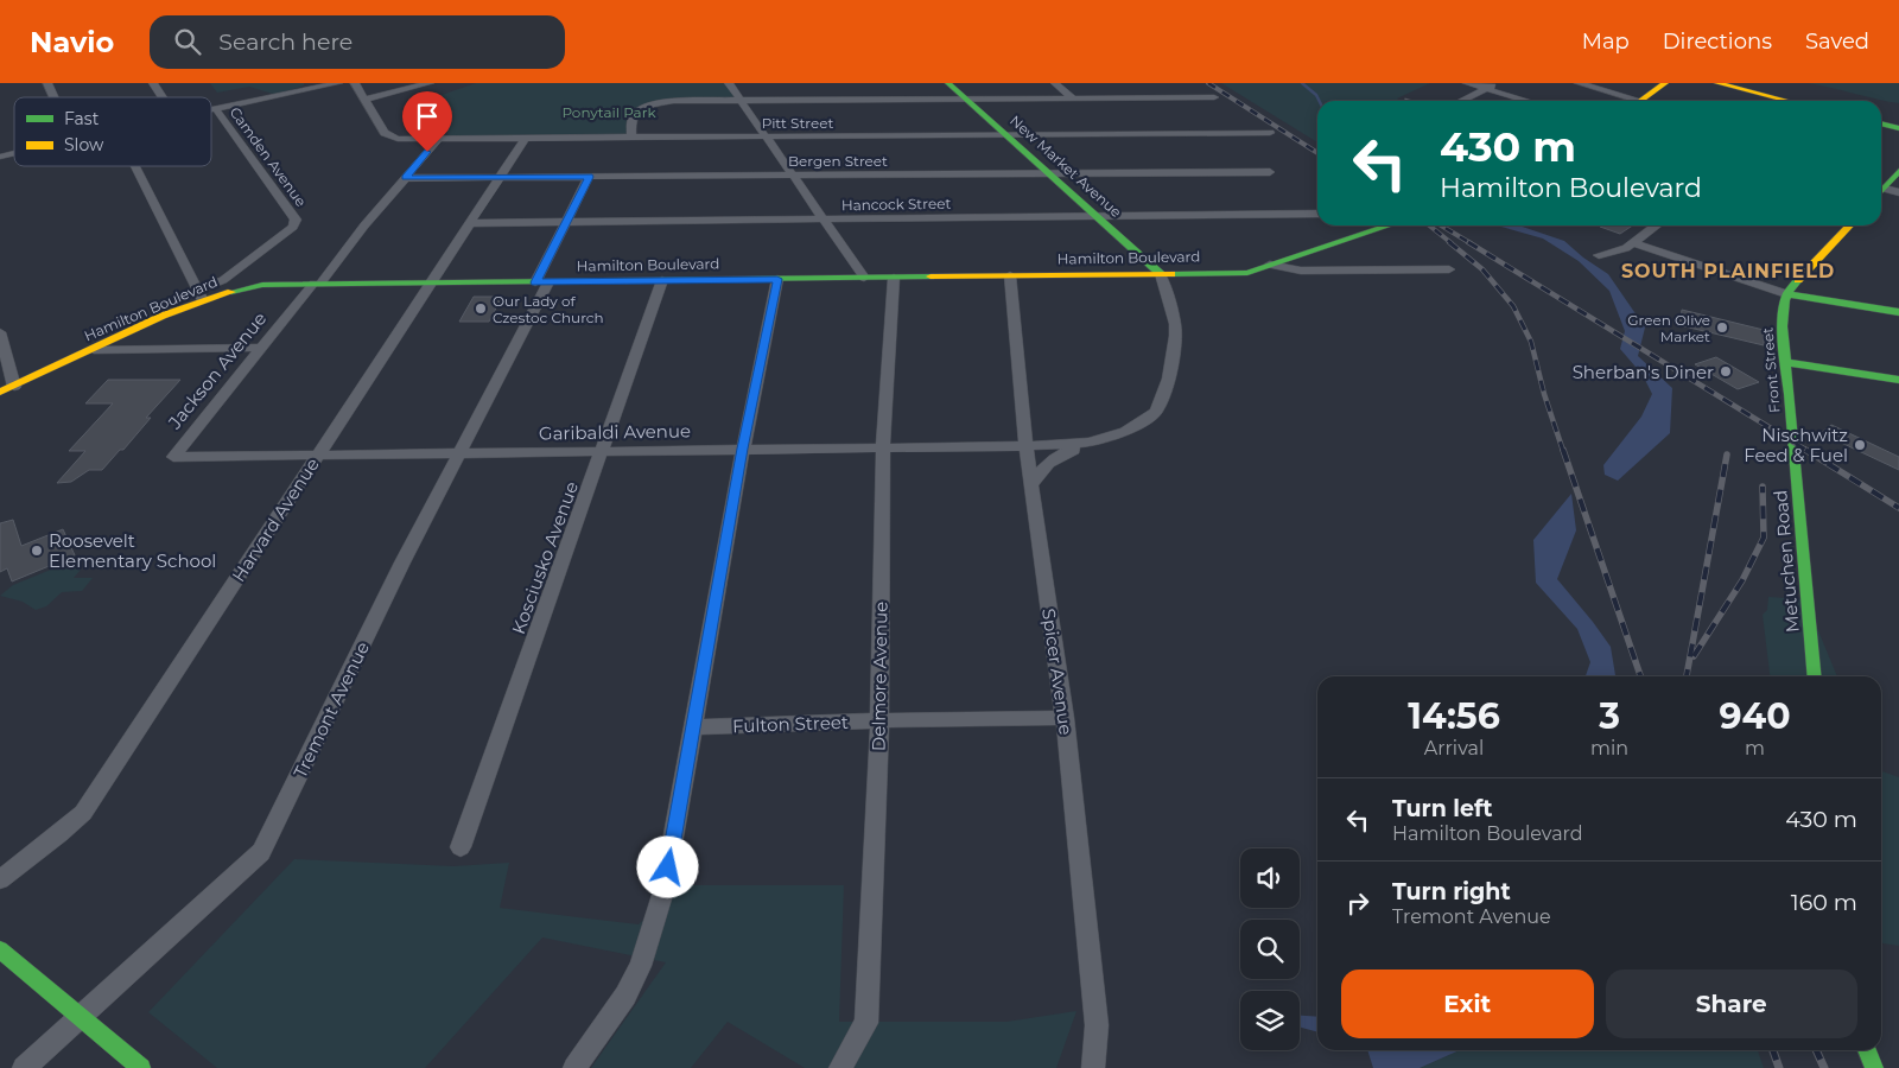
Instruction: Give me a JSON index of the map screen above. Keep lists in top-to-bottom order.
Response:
{
  "streets": {
    "main road": [
      "New Market Avenue",
      "Hamilton Boulevard",
      "Front Street",
      "Metuchen Road"
    ],
    "street": [
      "Pitt Street",
      "Camden Avenue",
      "Bergen Street",
      "Hancock Street",
      "Jackson Avenue",
      "Garibaldi Avenue",
      "Harvard Avenue",
      "Kosciusko Avenue",
      "Spicer Avenue",
      "Delmore Avenue",
      "Tremont Avenue",
      "Fulton Street"
    ]
  },
  "crossings": [
    ["Pitt Street", "New Market Avenue"],
    ["Pitt Street", "Jackson Avenue"],
    ["Pitt Street", "Harvard Avenue"],
    ["Bergen Street", "New Market Avenue"],
    ["Bergen Street", "Jackson Avenue"],
    ["Bergen Street", "Harvard Avenue"],
    ["Bergen Street", "Tremont Avenue"],
    ["New Market Avenue", "Hancock Street"],
    ["New Market Avenue", "Hamilton Boulevard"],
    ["Hancock Street", "Harvard Avenue"],
    ["Hancock Street", "Tremont Avenue"],
    ["Hamilton Boulevard", "Jackson Avenue"],
    ["Hamilton Boulevard", "Harvard Avenue"],
    ["Hamilton Boulevard", "Kosciusko Avenue"],
    ["Hamilton Boulevard", "Spicer Avenue"],
    ["Hamilton Boulevard", "Delmore Avenue"],
    ["Hamilton Boulevard", "Tremont Avenue"],
    ["Jackson Avenue", "Garibaldi Avenue"],
    ["Front Street", "Metuchen Road"],
    ["Garibaldi Avenue", "Harvard Avenue"],
    ["Garibaldi Avenue", "Kosciusko Avenue"],
    ["Garibaldi Avenue", "Spicer Avenue"],
    ["Garibaldi Avenue", "Delmore Avenue"],
    ["Garibaldi Avenue", "Tremont Avenue"],
    ["Spicer Avenue", "Fulton Street"],
    ["Delmore Avenue", "Fulton Street"]
  ],
  "districts": ["SOUTH PLAINFIELD"],
  "parks": ["Ponytail Park"],
  "places": [
    "Our Lady of Czestoc Church",
    "Green Olive Market",
    "Sherban's Diner",
    "Nischwitz Feed & Fuel",
    "Roosevelt Elementary School"
  ],
  "legend": ["Fast", "Slow"],
  "page": {
    "header": "Navio",
    "search": "Search here",
    "nav": ["Map", "Directions", "Saved"],
    "turn": ["430 m", "Hamilton Boulevard"],
    "eta": [
      "14:56",
      "Arrival",
      "3",
      "min",
      "940",
      "m"
    ],
    "list": [
      {
        "name": "Turn left",
        "note": "Hamilton Boulevard",
        "value": "430 m"
      },
      {
        "name": "Turn right",
        "note": "Tremont Avenue",
        "value": "160 m"
      }
    ],
    "buttons": ["Exit", "Share"]
  }
}
